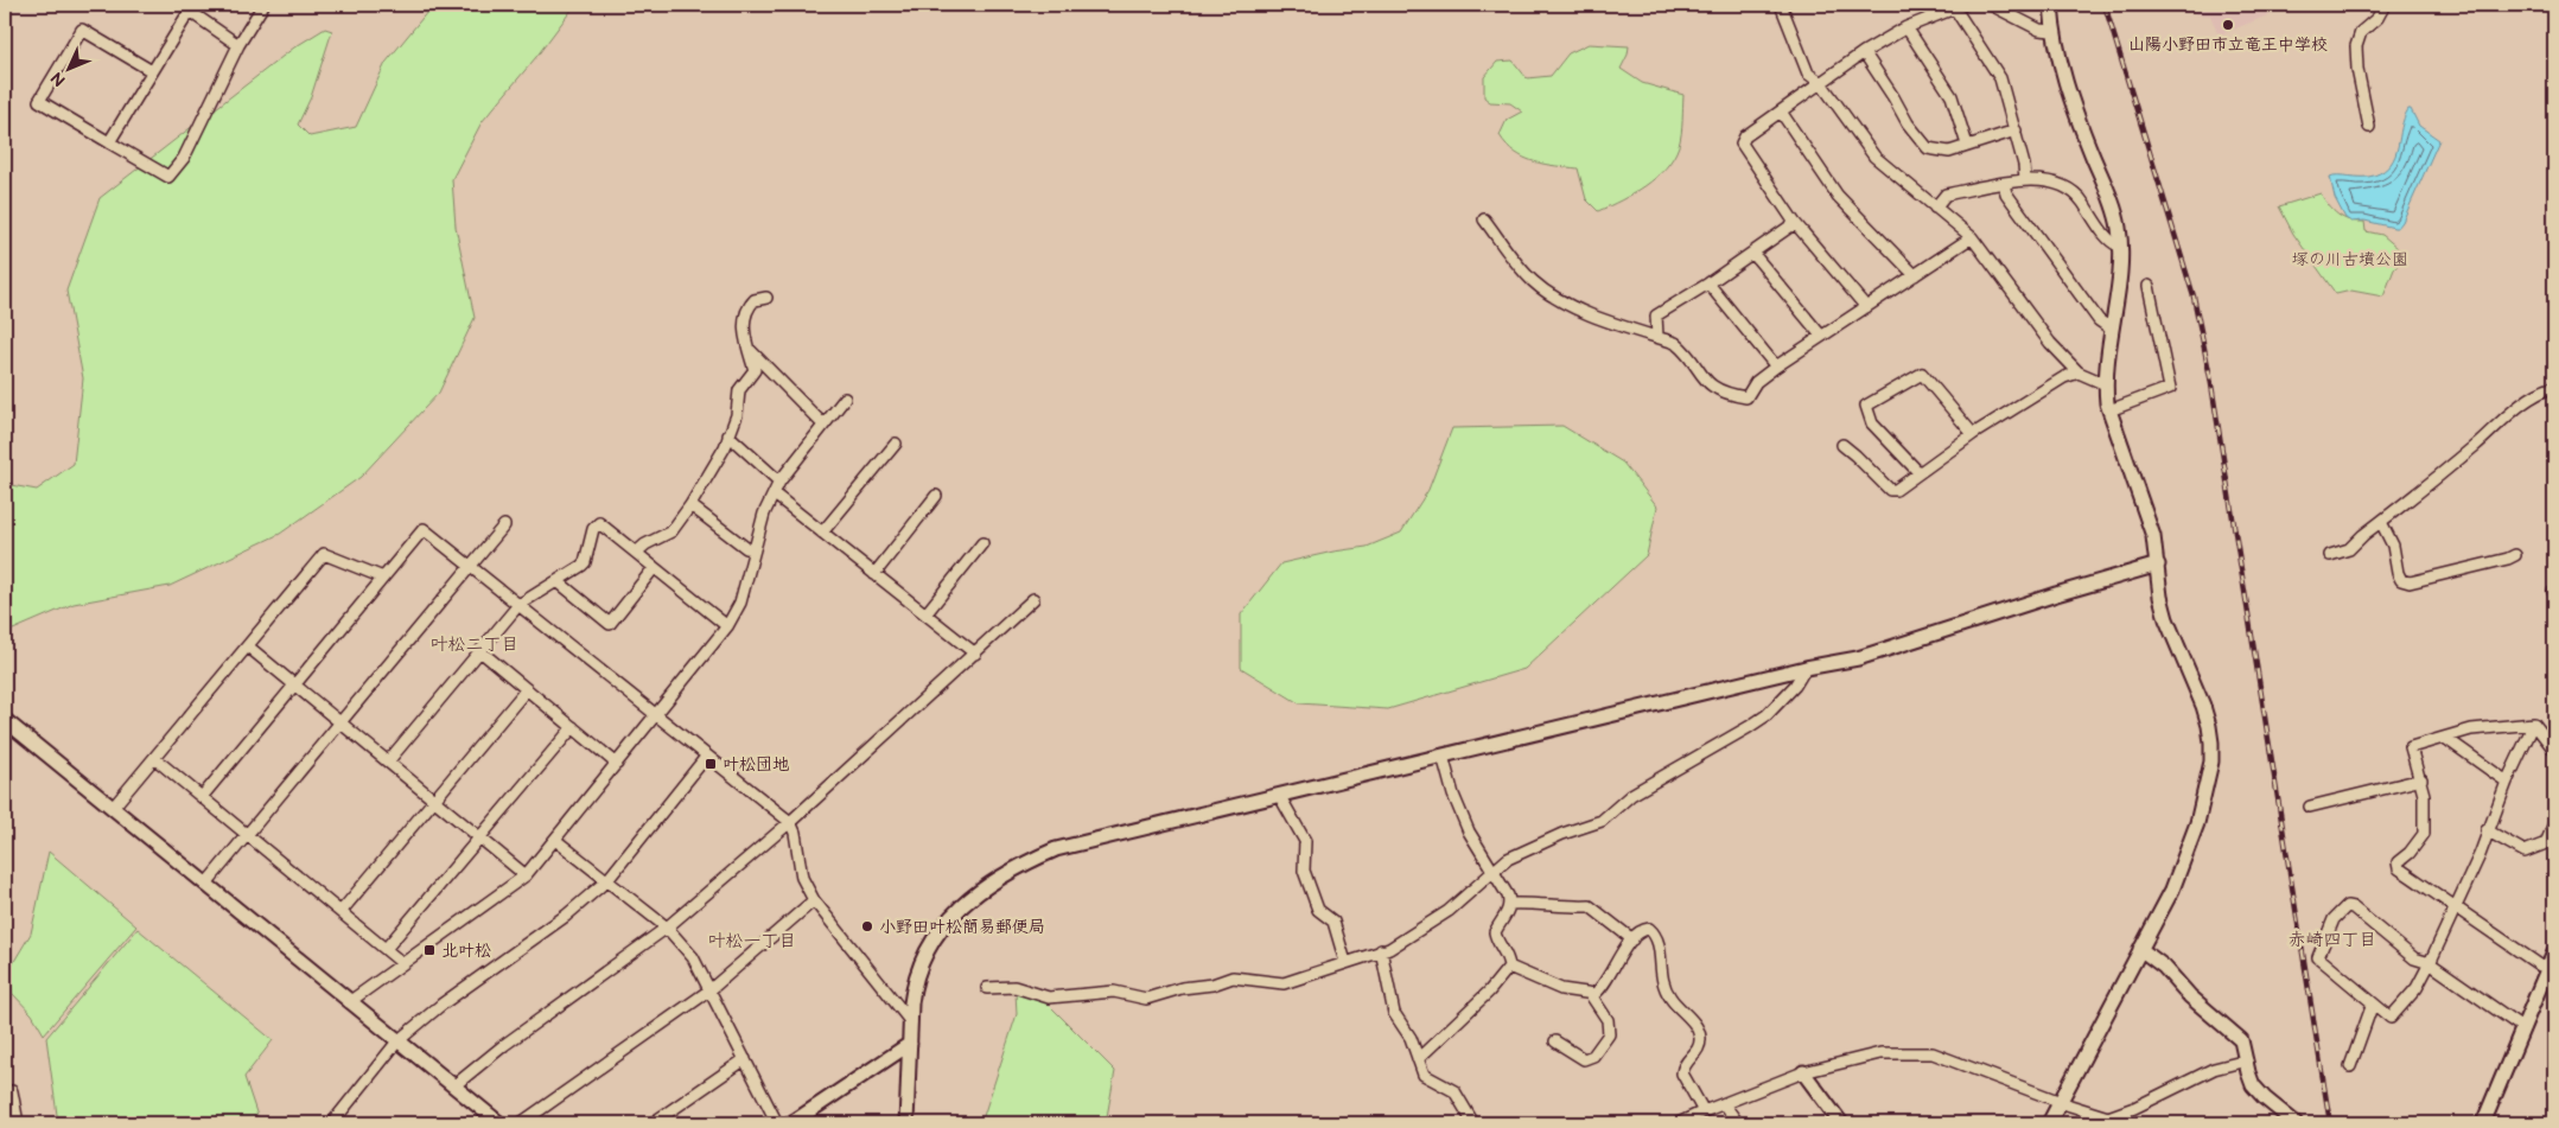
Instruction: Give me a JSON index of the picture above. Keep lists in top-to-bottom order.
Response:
{
  "districts": ["叶松二丁目", "赤崎四丁目", "叶松一丁目"],
  "parks": ["塚の川古墳公園"],
  "places": {
    "other": ["山陽小野田市立竜王中学校", "小野田叶松簡易郵便局"],
    "transit": ["叶松団地", "北叶松"]
  },
  "north": "bottom left"
}
